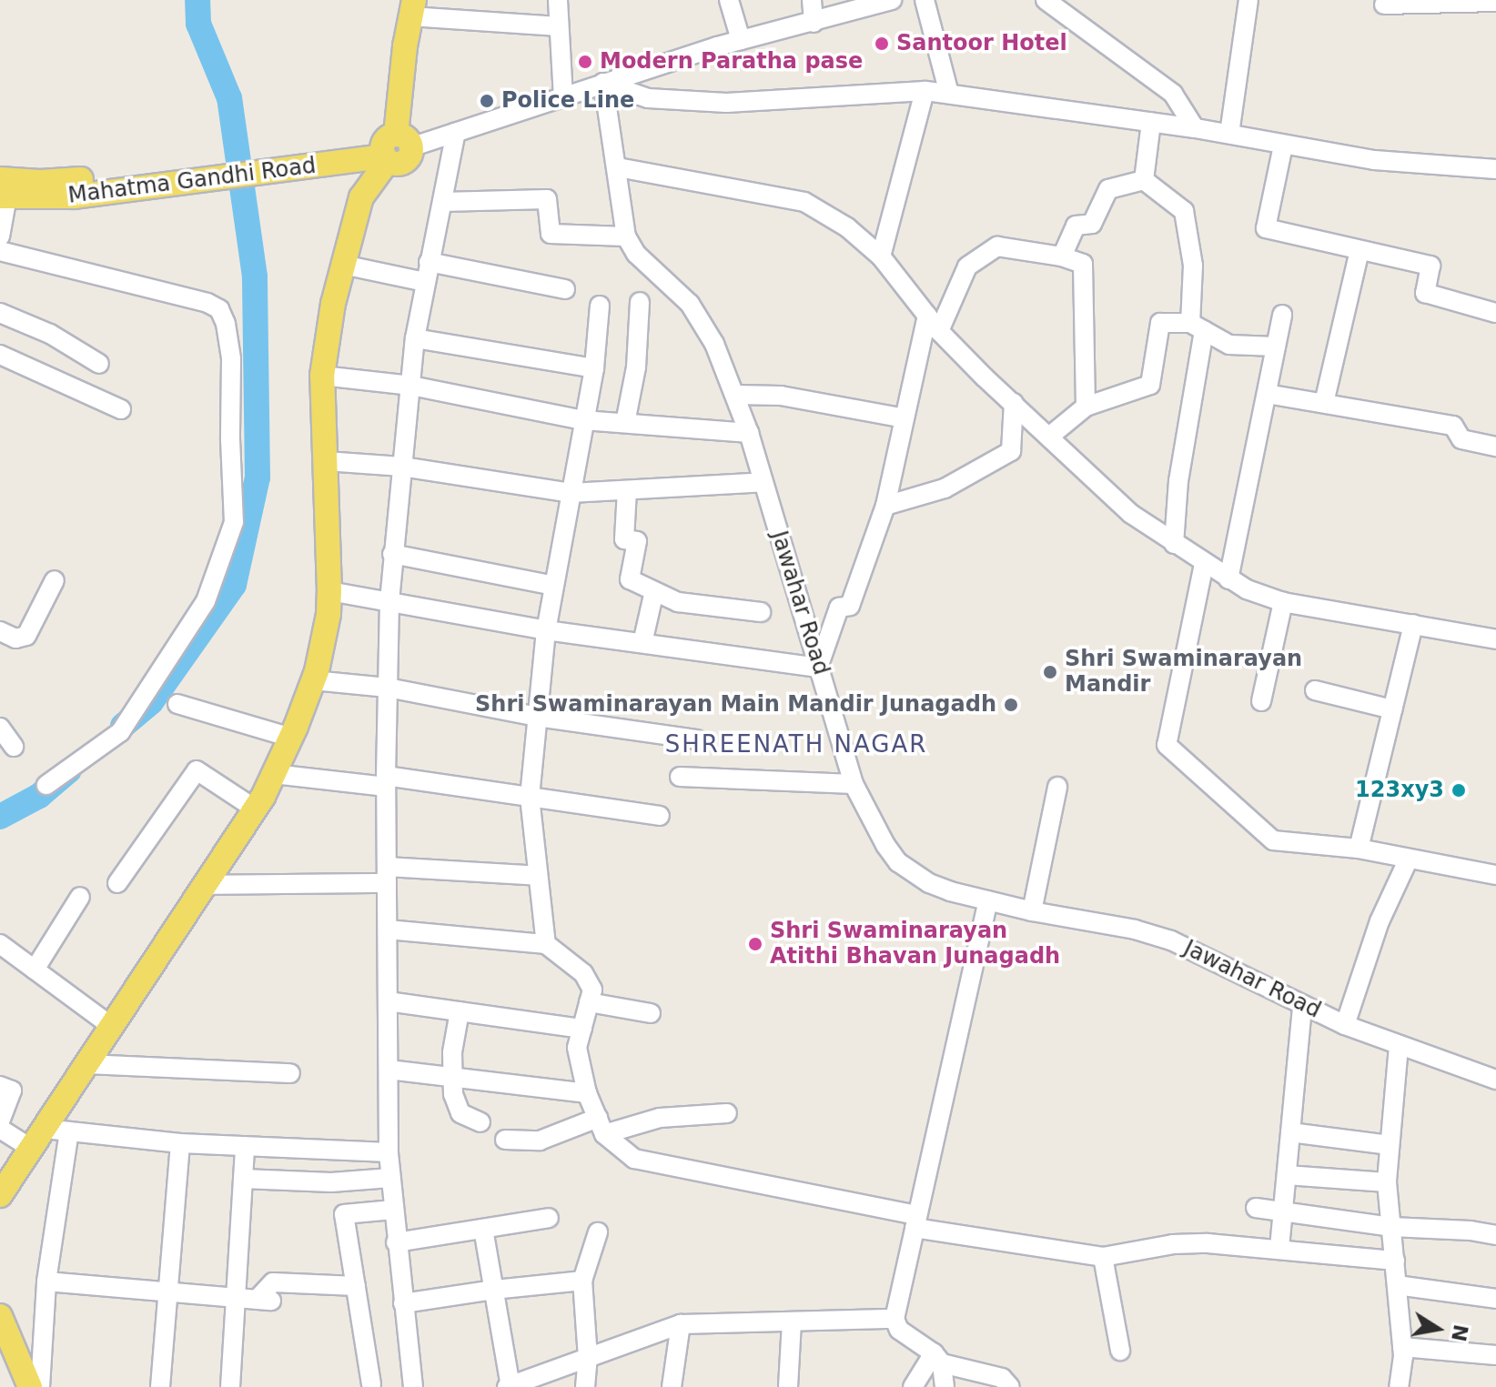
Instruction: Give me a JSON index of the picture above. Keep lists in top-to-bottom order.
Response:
{
  "streets": {
    "main road": ["Mahatma Gandhi Road"],
    "street": ["Jawahar Road"]
  },
  "crossings": [
    ["Mahatma Gandhi Road", "Jawahar Road"]
  ],
  "districts": ["SHREENATH NAGAR"],
  "places": [
    "Santoor Hotel",
    "Modern Paratha pase",
    "Police Line",
    "Shri Swaminarayan Mandir",
    "Shri Swaminarayan Main Mandir Junagadh",
    "123xy3",
    "Shri Swaminarayan Atithi Bhavan Junagadh"
  ],
  "north": "right"
}
